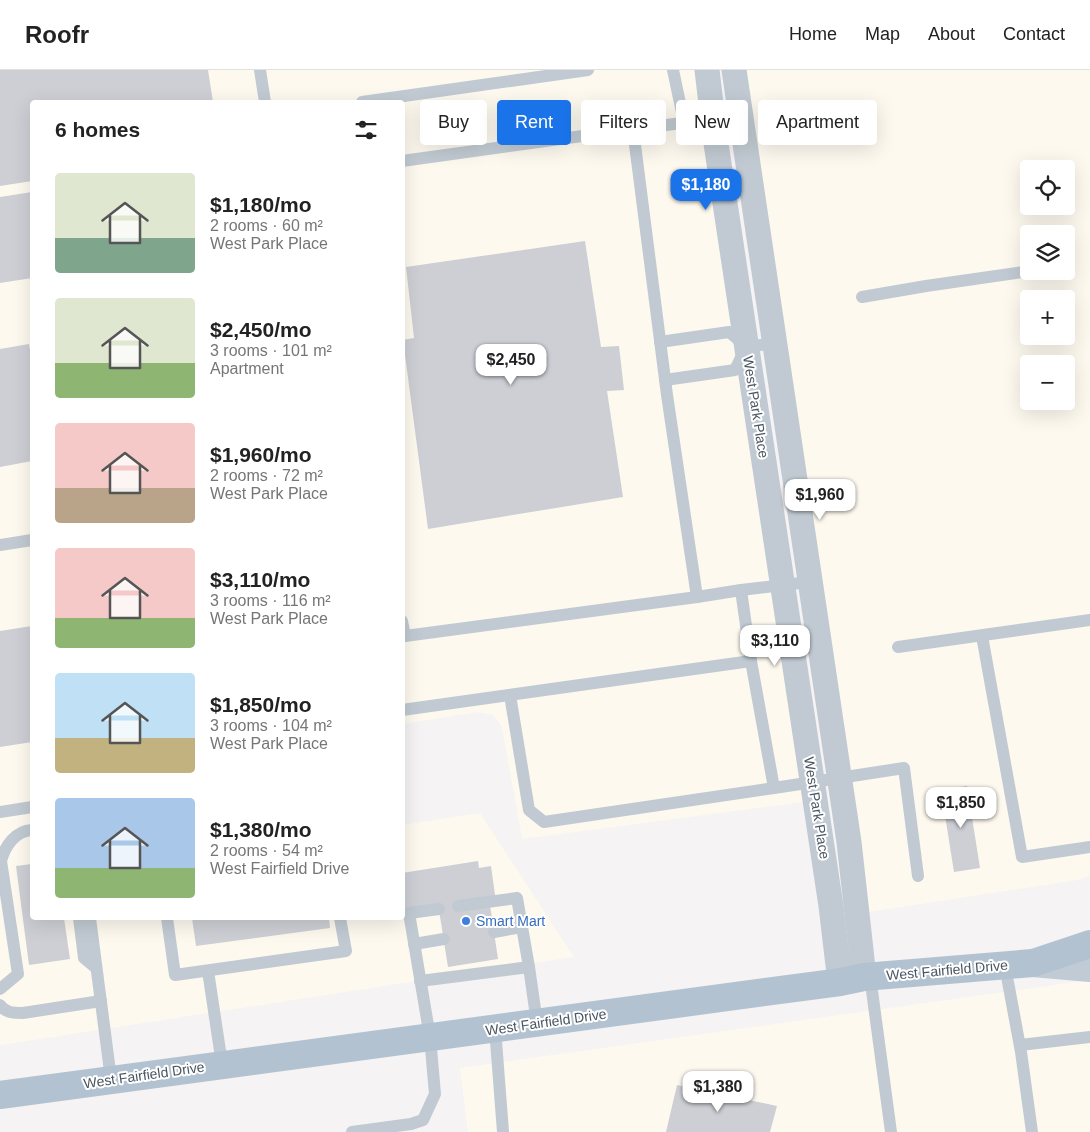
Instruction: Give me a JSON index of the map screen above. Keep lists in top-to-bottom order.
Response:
{
  "streets": {
    "main road": ["West Fairfield Drive"],
    "street": ["West Park Place"]
  },
  "crossings": [
    ["West Park Place", "West Fairfield Drive"]
  ],
  "places": ["Smart Mart"],
  "page": {
    "header": "Roofr",
    "nav": [
      "Home",
      "Map",
      "About",
      "Contact"
    ],
    "chip": [
      "Buy",
      "Rent",
      "Filters",
      "New",
      "Apartment"
    ],
    "heading": "6 homes",
    "map_buttons": ["+", "−"],
    "list": [
      {
        "name": "$1,180/mo",
        "note": "2 rooms · 60 m² · West Park Place"
      },
      {
        "name": "$2,450/mo",
        "note": "3 rooms · 101 m² · Apartment"
      },
      {
        "name": "$1,960/mo",
        "note": "2 rooms · 72 m² · West Park Place"
      },
      {
        "name": "$3,110/mo",
        "note": "3 rooms · 116 m² · West Park Place"
      },
      {
        "name": "$1,850/mo",
        "note": "3 rooms · 104 m² · West Park Place"
      },
      {
        "name": "$1,380/mo",
        "note": "2 rooms · 54 m² · West Fairfield Drive"
      }
    ],
    "price": [
      "$1,180",
      "$2,450",
      "$1,960",
      "$3,110",
      "$1,850",
      "$1,380"
    ]
  }
}
